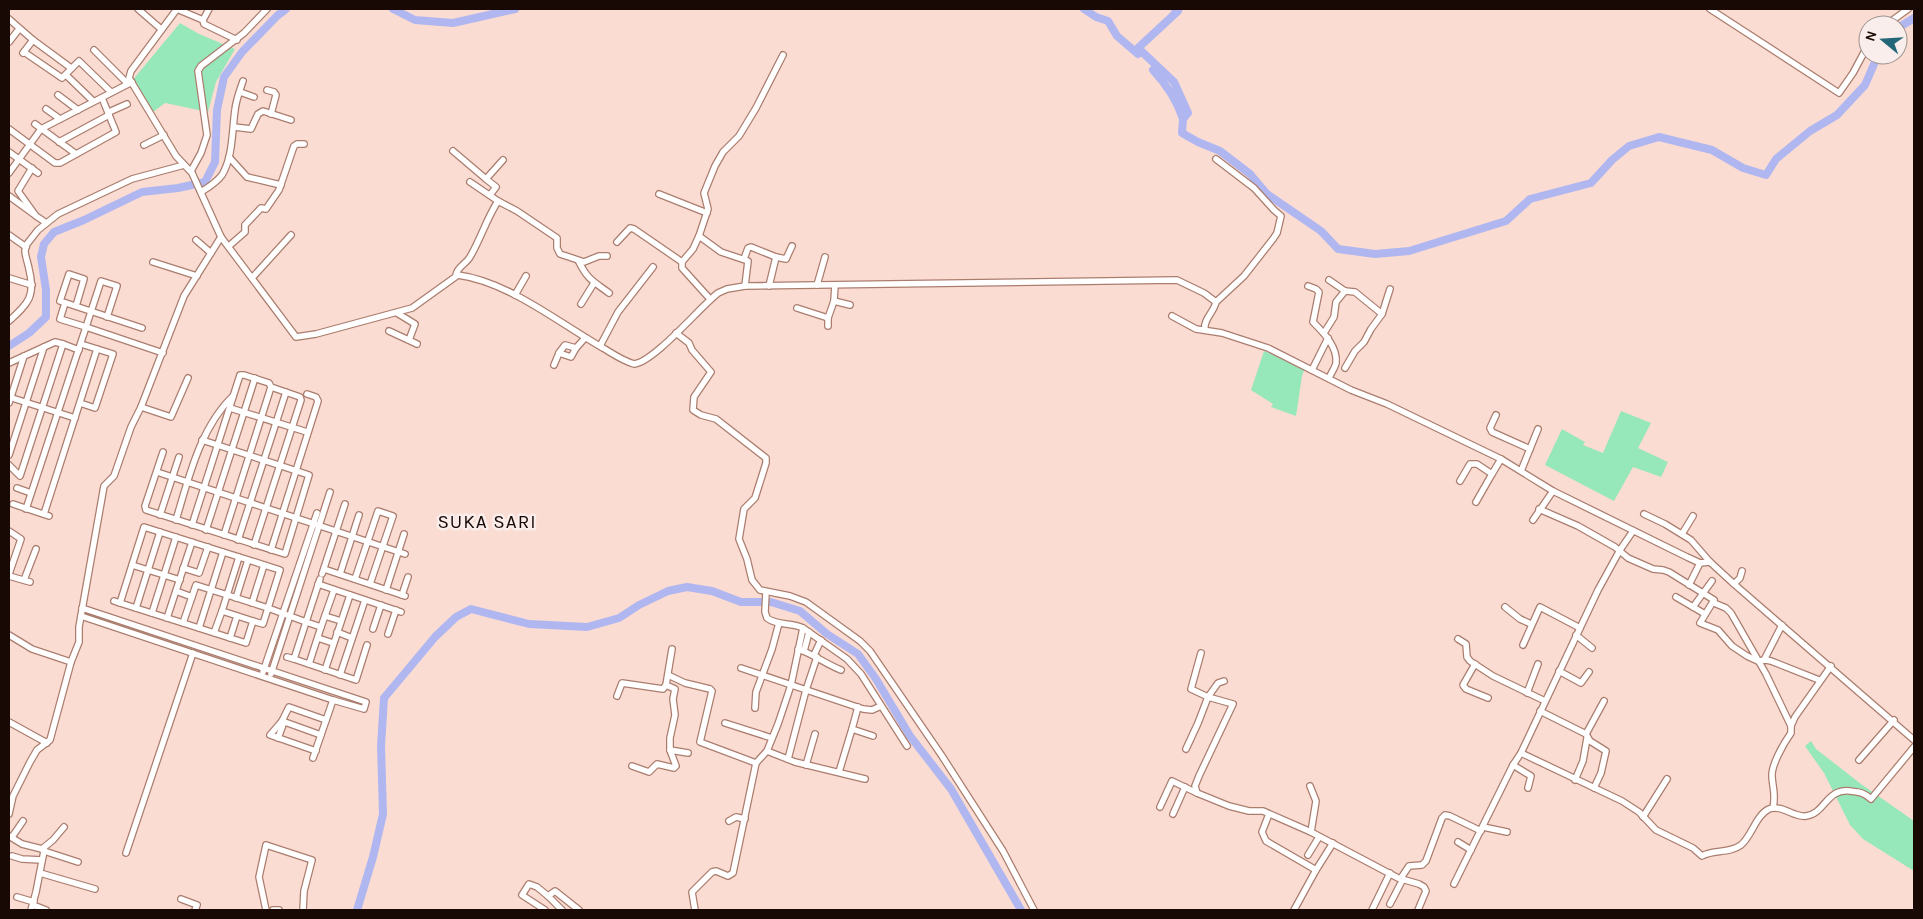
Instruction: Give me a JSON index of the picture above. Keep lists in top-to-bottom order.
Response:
{
  "districts": ["SUKA SARI"],
  "north": "left"
}
